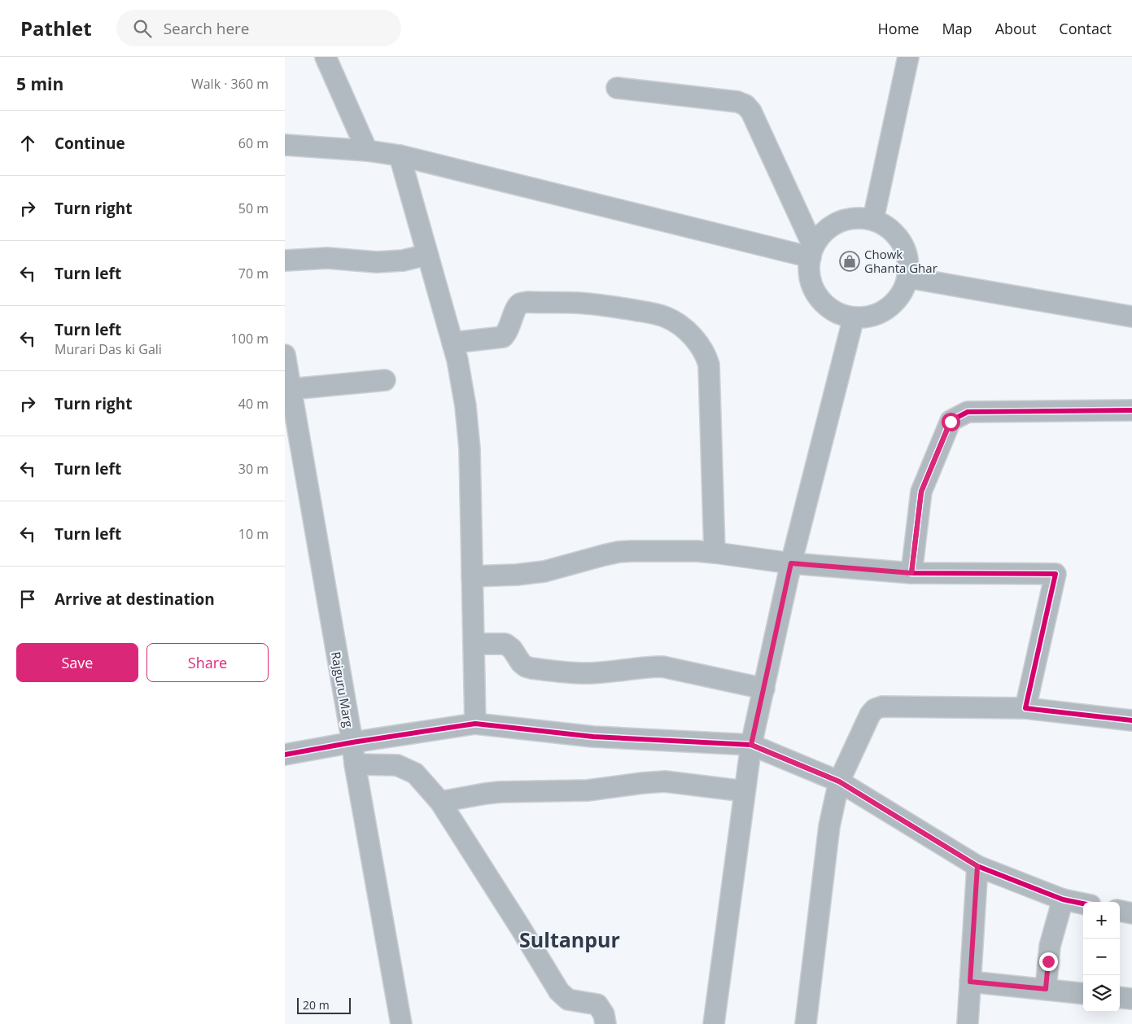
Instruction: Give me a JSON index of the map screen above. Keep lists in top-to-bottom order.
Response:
{
  "streets": {
    "street": ["Rajguru Marg"]
  },
  "districts": ["Sultanpur"],
  "places": {
    "shop": ["Chowk Ghanta Ghar"]
  },
  "scale_bar": "20 m",
  "page": {
    "header": "Pathlet",
    "search": "Search here",
    "nav": [
      "Home",
      "Map",
      "About",
      "Contact"
    ],
    "heading": ["5 min", "Walk · 360 m"],
    "list": [
      ["Continue", "60 m"],
      ["Turn right", "50 m"],
      ["Turn left", "70 m"],
      ["Turn left", "Murari Das ki Gali", "100 m"],
      ["Turn right", "40 m"],
      ["Turn left", "30 m"],
      ["Turn left", "10 m"],
      "Arrive at destination"
    ],
    "buttons": ["Save", "Share"],
    "map_buttons": ["+", "−"],
    "scale": "20 m"
  }
}
